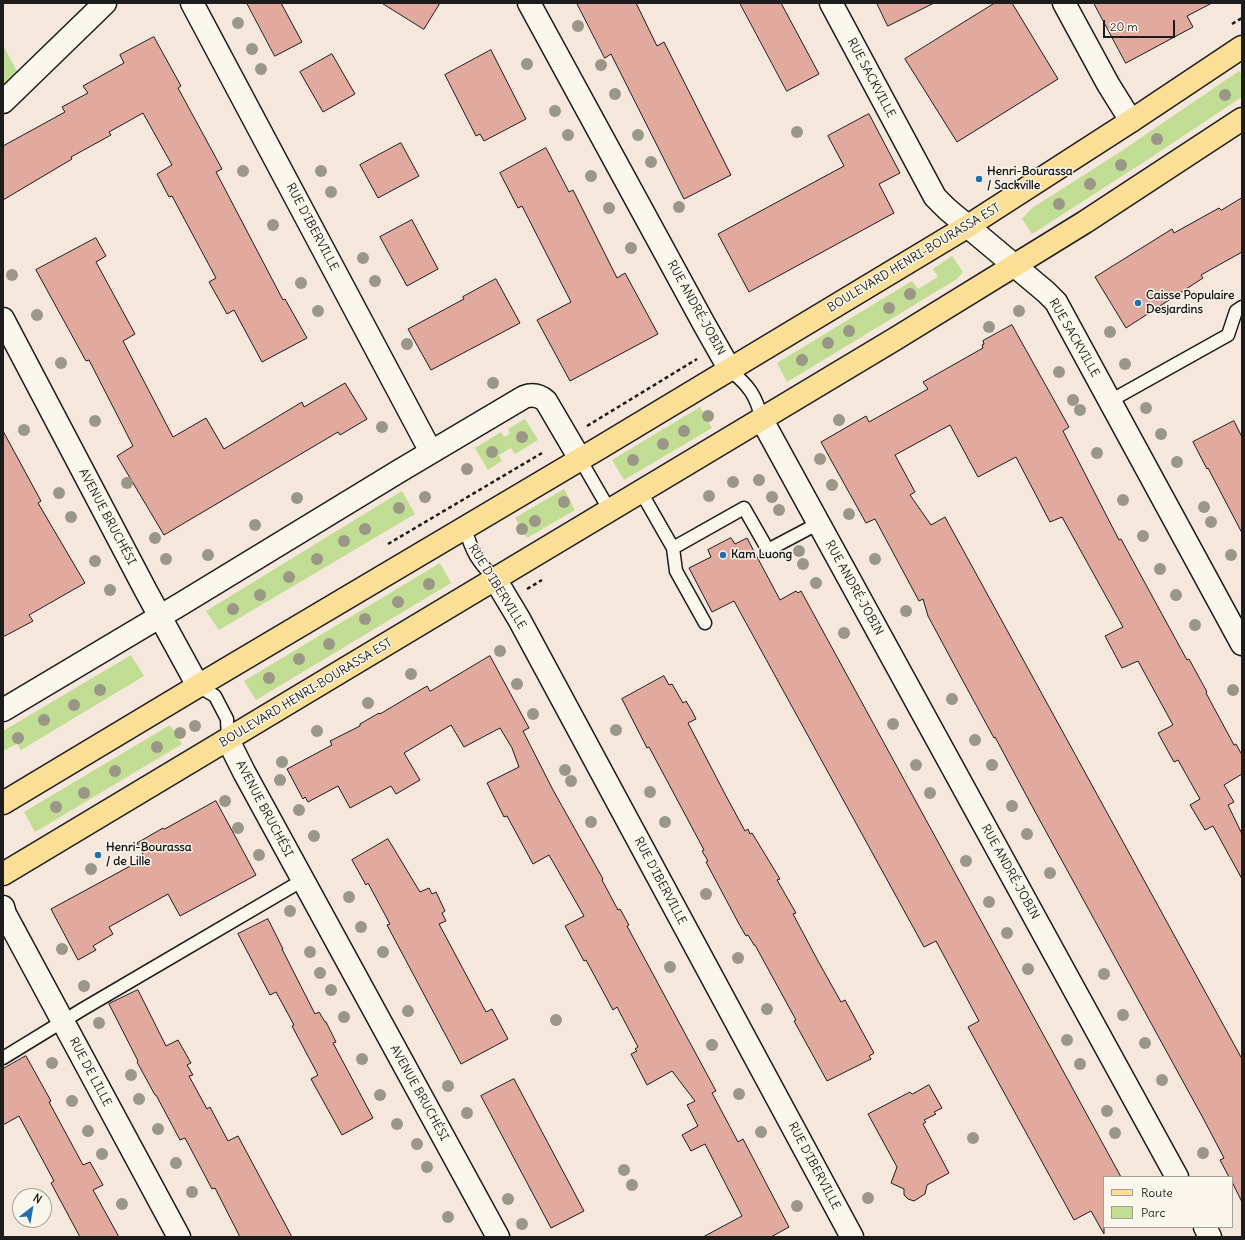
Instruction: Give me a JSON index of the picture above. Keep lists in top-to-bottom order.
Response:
{
  "streets": {
    "main road": ["BOULEVARD HENRI-BOURASSA EST"],
    "street": [
      "RUE SACKVILLE",
      "RUE D'IBERVILLE",
      "RUE ANDRÉ-JOBIN",
      "AVENUE BRUCHÉSI",
      "RUE DE LILLE"
    ]
  },
  "crossings": [
    ["RUE SACKVILLE", "BOULEVARD HENRI-BOURASSA EST"],
    ["RUE D'IBERVILLE", "BOULEVARD HENRI-BOURASSA EST"],
    ["BOULEVARD HENRI-BOURASSA EST", "RUE ANDRÉ-JOBIN"],
    ["BOULEVARD HENRI-BOURASSA EST", "AVENUE BRUCHÉSI"]
  ],
  "places": [
    "Henri-Bourassa / Sackville",
    "Caisse Populaire Desjardins",
    "Kam Luong",
    "Henri-Bourassa / de Lille"
  ],
  "legend": ["Route", "Parc"],
  "scale_bar": "20 m",
  "north": "top right"
}
